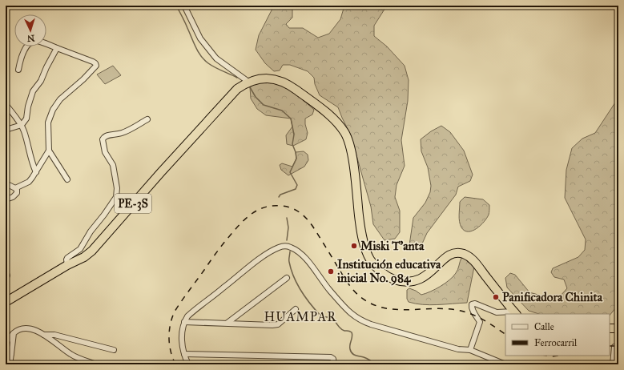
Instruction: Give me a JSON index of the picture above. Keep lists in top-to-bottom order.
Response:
{
  "streets": {
    "highway": ["PE-3S"]
  },
  "districts": ["HUAMPAR"],
  "places": ["Miski T'anta", "Institución educativa inicial No. 984", "Panificadora Chinita"],
  "legend": ["Calle", "Ferrocarril"],
  "north": "bottom"
}
